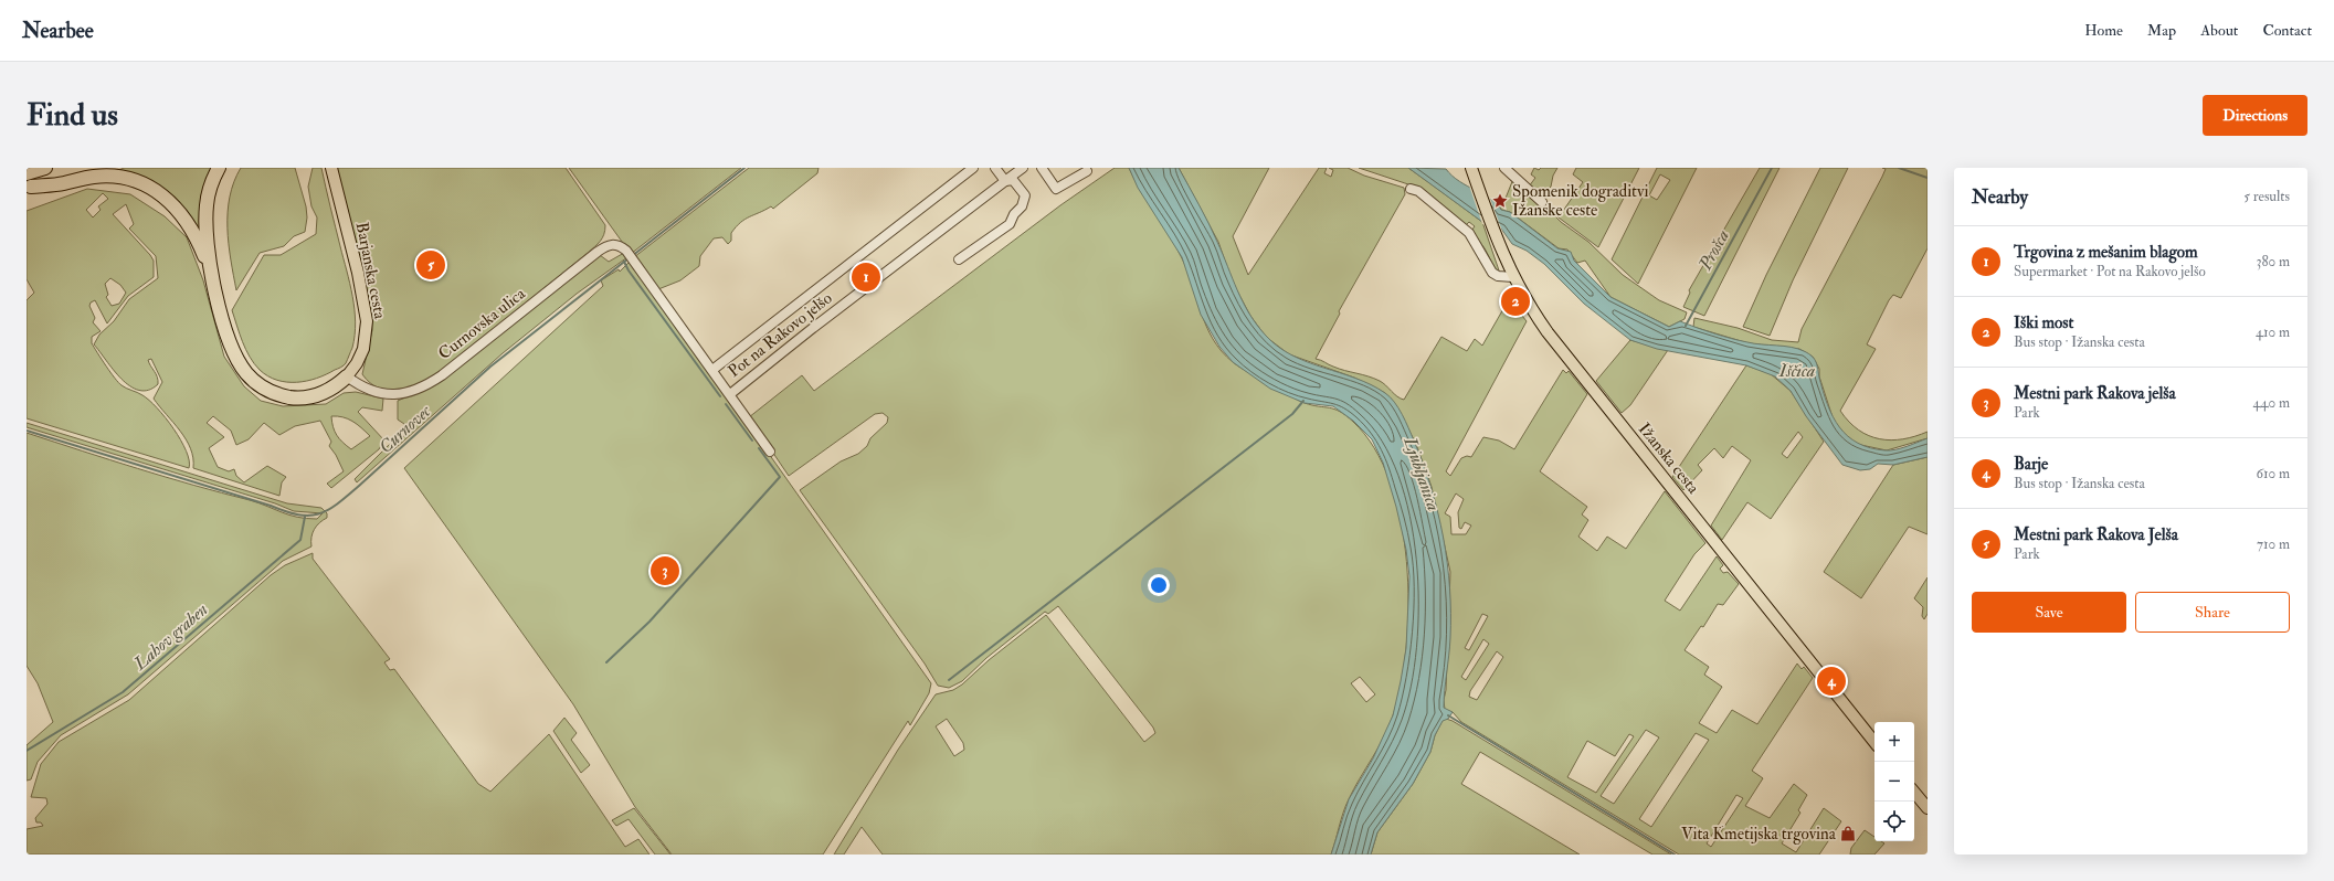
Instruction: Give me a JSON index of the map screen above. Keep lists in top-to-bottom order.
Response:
{
  "streets": {
    "main road": ["Barjanska cesta", "Ižanska cesta"],
    "street": ["Curnovska ulica", "Pot na Rakovo jelšo"]
  },
  "crossings": [
    ["Barjanska cesta", "Curnovska ulica"],
    ["Curnovska ulica", "Pot na Rakovo jelšo"]
  ],
  "water": [
    "Prošca",
    "Iščica",
    "Curnovec",
    "Ljubljanica",
    "Lahov graben"
  ],
  "places": {
    "place": ["Spomenik dograditvi Ižanske ceste"],
    "shop": ["Vita Kmetijska trgovina"]
  },
  "page": {
    "header": "Nearbee",
    "nav": [
      "Home",
      "Map",
      "About",
      "Contact"
    ],
    "buttons": [
      "Directions",
      ["Save", "Share"]
    ],
    "title": "Find us",
    "heading": ["Nearby", "5 results"],
    "list": [
      {
        "mark": "1",
        "name": "Trgovina z mešanim blagom",
        "note": "Supermarket · Pot na Rakovo jelšo",
        "value": "380 m"
      },
      {
        "mark": "2",
        "name": "Iški most",
        "note": "Bus stop · Ižanska cesta",
        "value": "410 m"
      },
      {
        "mark": "3",
        "name": "Mestni park Rakova jelša",
        "note": "Park",
        "value": "440 m"
      },
      {
        "mark": "4",
        "name": "Barje",
        "note": "Bus stop · Ižanska cesta",
        "value": "610 m"
      },
      {
        "mark": "5",
        "name": "Mestni park Rakova Jelša",
        "note": "Park",
        "value": "710 m"
      }
    ],
    "pins": [
      "5",
      "1",
      "2",
      "3",
      "4"
    ],
    "map_buttons": ["+", "−"]
  }
}
